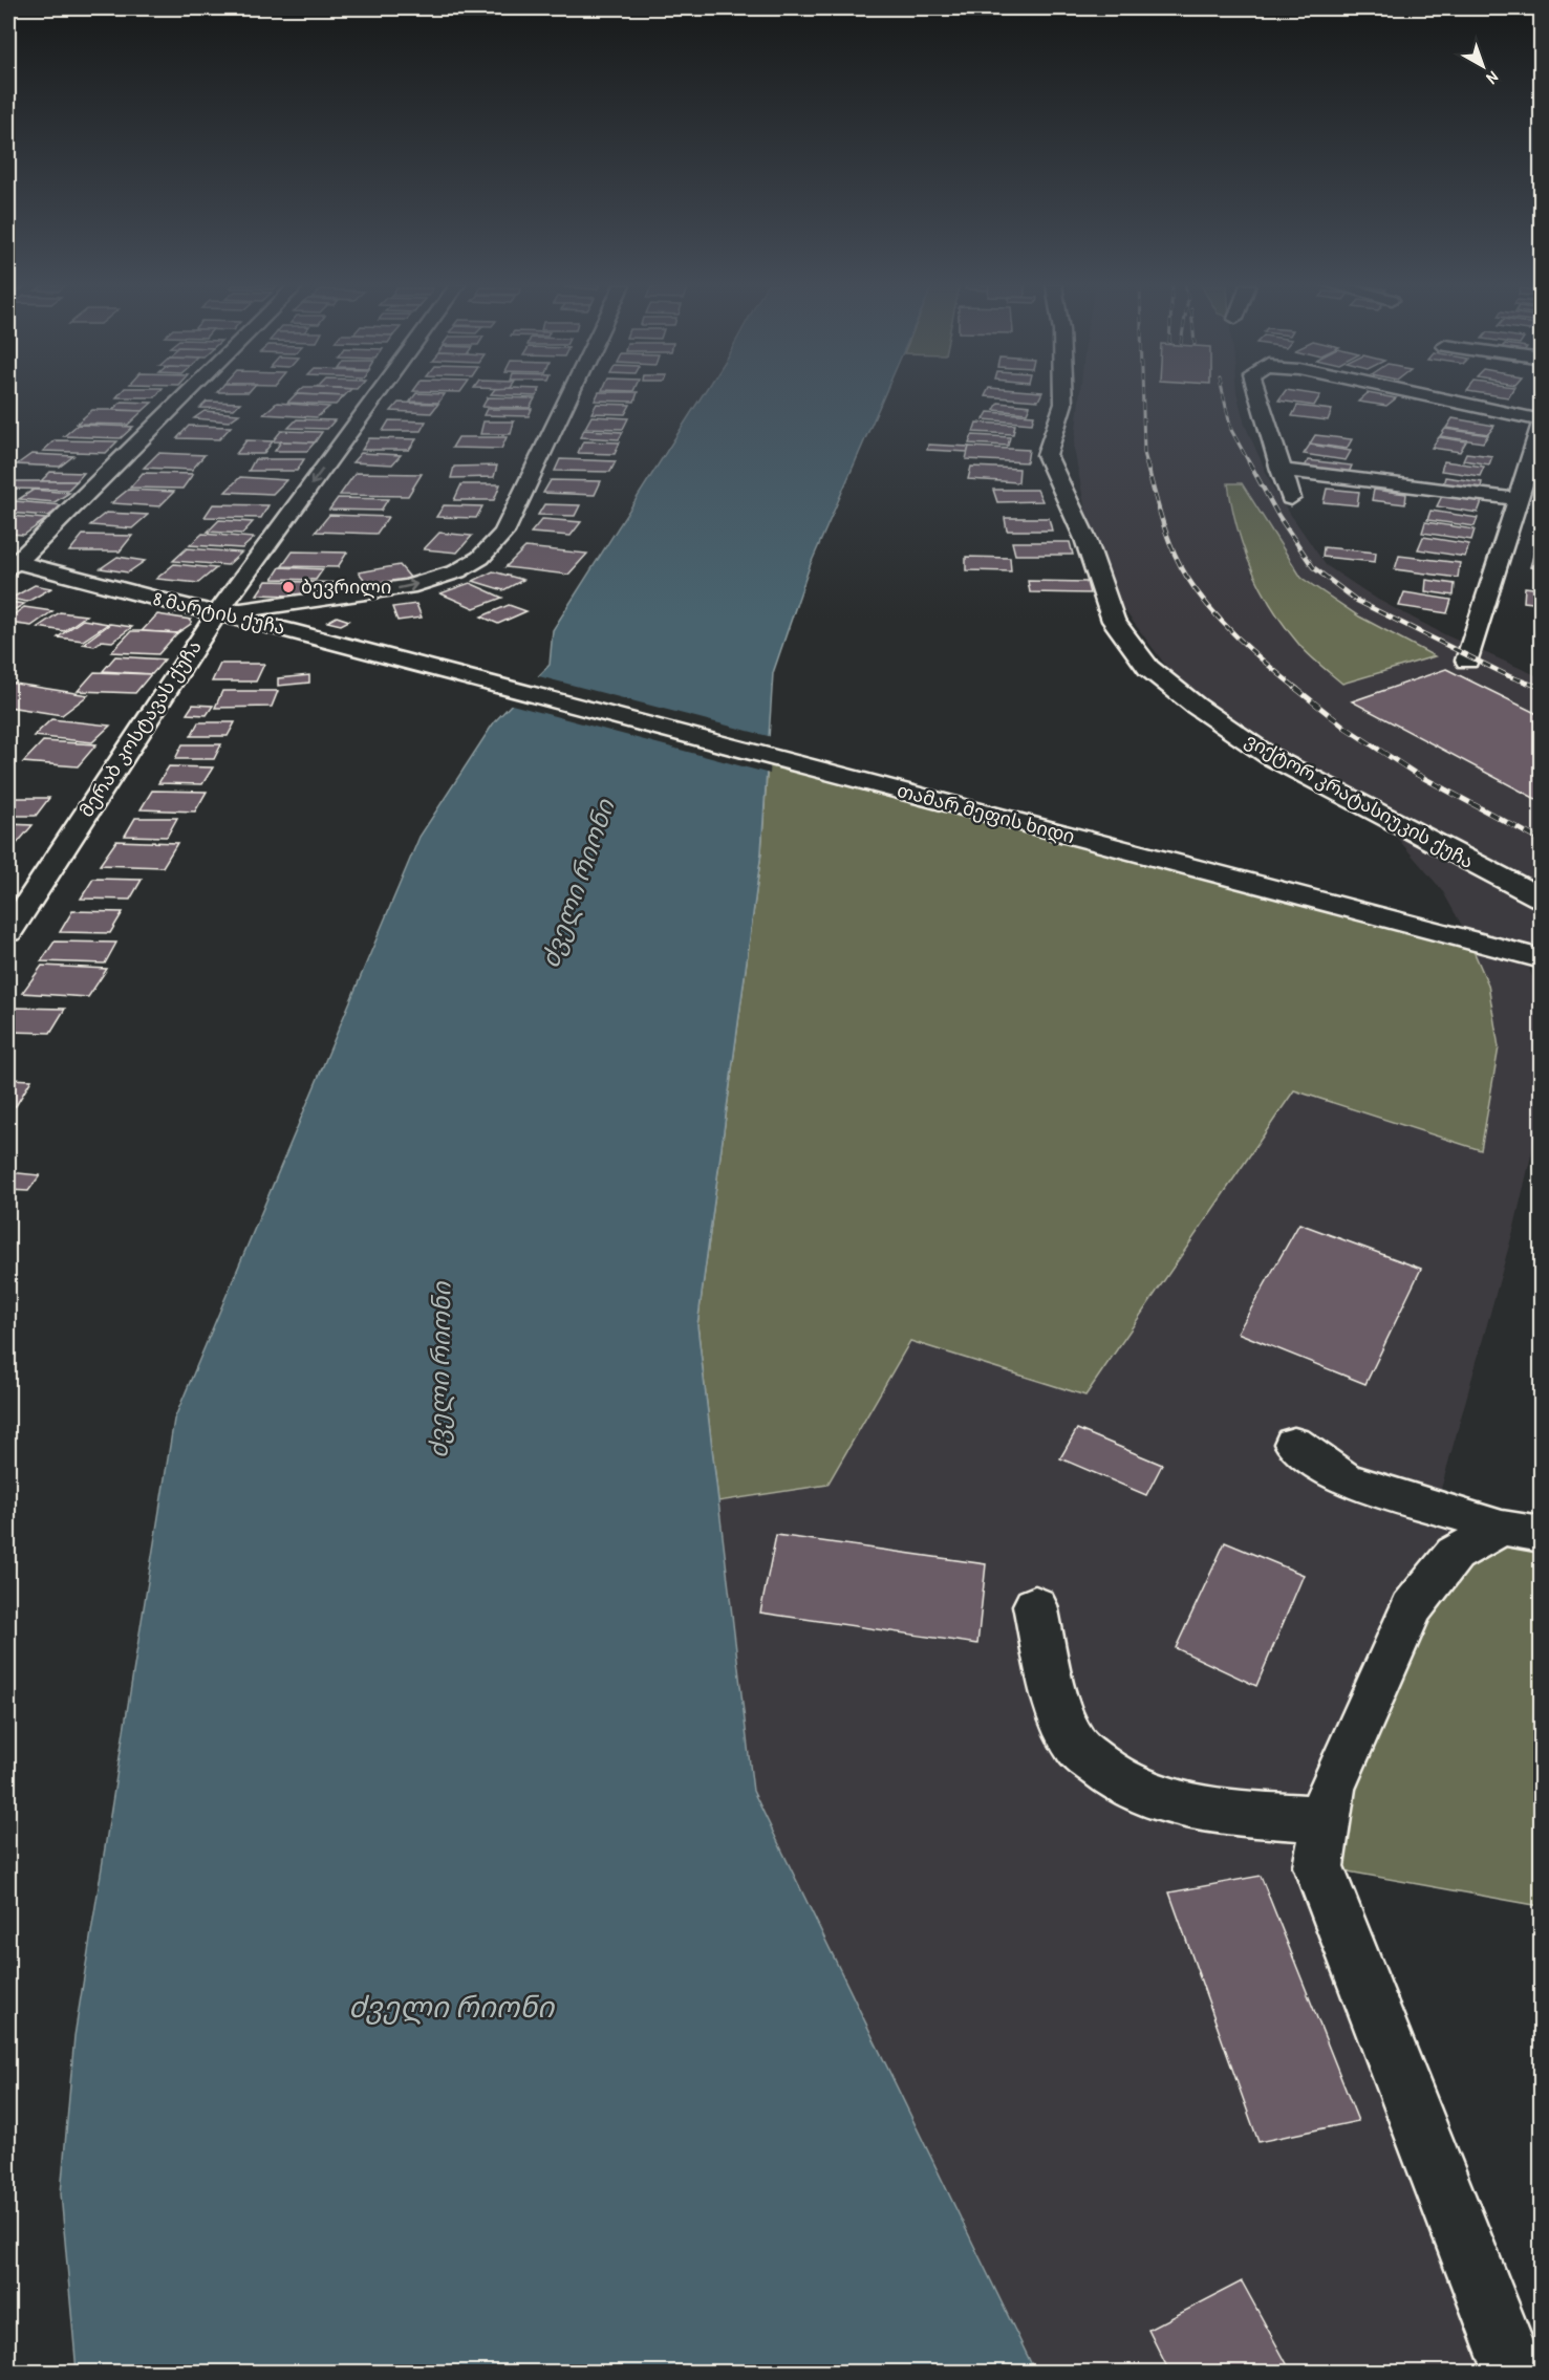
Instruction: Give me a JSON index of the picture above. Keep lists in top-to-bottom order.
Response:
{
  "streets": {
    "main road": [
      "8 მარტის ქუჩა",
      "მერაბ კოსტავას ქუჩა",
      "ვიქტორ კრატასიუკის ქუჩა",
      "თამარ მეფის ხიდი"
    ]
  },
  "crossings": [
    ["8 მარტის ქუჩა", "მერაბ კოსტავას ქუჩა"],
    ["8 მარტის ქუჩა", "თამარ მეფის ხიდი"]
  ],
  "water": ["ძველი რიონი"],
  "places": ["ბევრილი"],
  "north": "bottom right"
}
